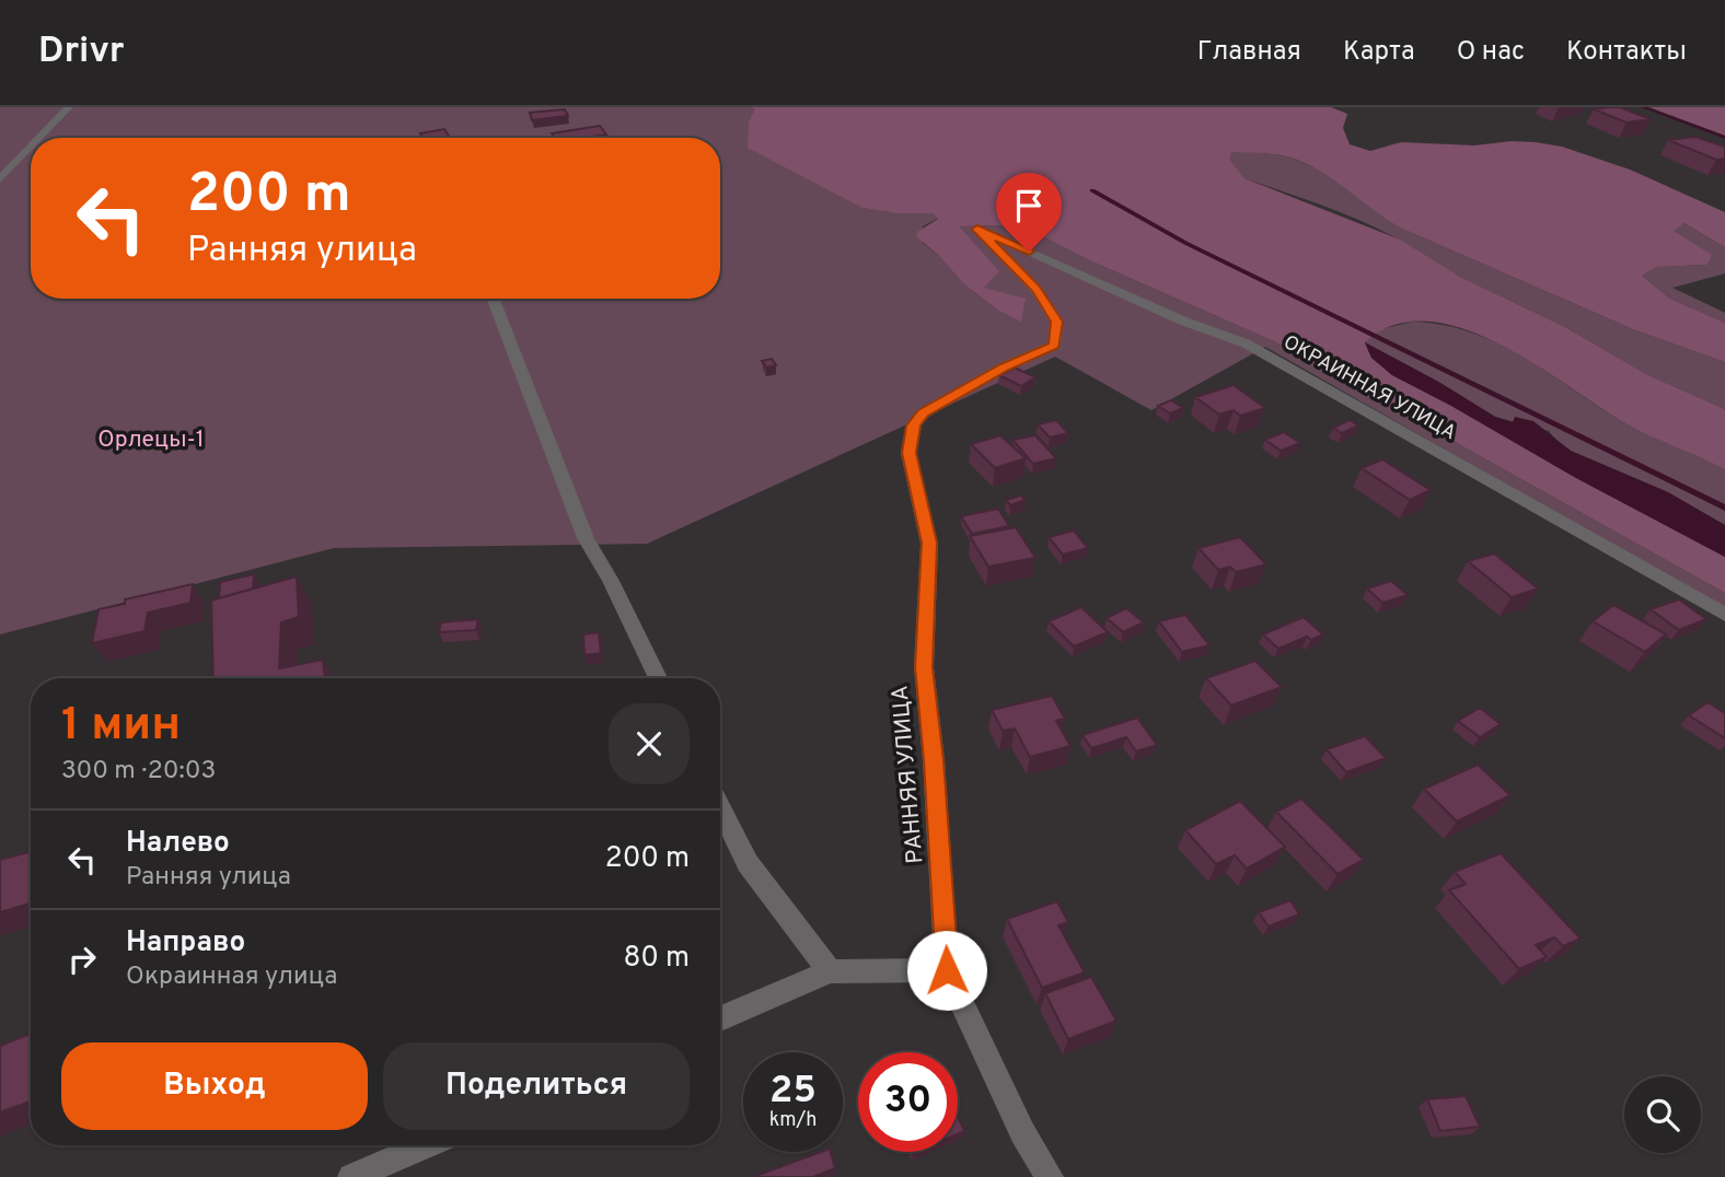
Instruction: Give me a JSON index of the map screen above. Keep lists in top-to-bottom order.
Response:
{
  "streets": {
    "street": ["ОКРАИННАЯ УЛИЦА", "РАННЯЯ УЛИЦА"]
  },
  "crossings": [
    ["ОКРАИННАЯ УЛИЦА", "РАННЯЯ УЛИЦА"]
  ],
  "parks": ["Орлецы-1"],
  "page": {
    "header": "Drivr",
    "nav": [
      "Главная",
      "Карта",
      "О нас",
      "Контакты"
    ],
    "turn": ["200 m", "Ранняя улица"],
    "heading": ["1 мин", "300 m · 20:03"],
    "list": [
      {
        "name": "Налево",
        "note": "Ранняя улица",
        "value": "200 m"
      },
      {
        "name": "Направо",
        "note": "Окраинная улица",
        "value": "80 m"
      }
    ],
    "buttons": ["Выход", "Поделиться"],
    "speed": "25 km/h",
    "limit": "30"
  }
}
